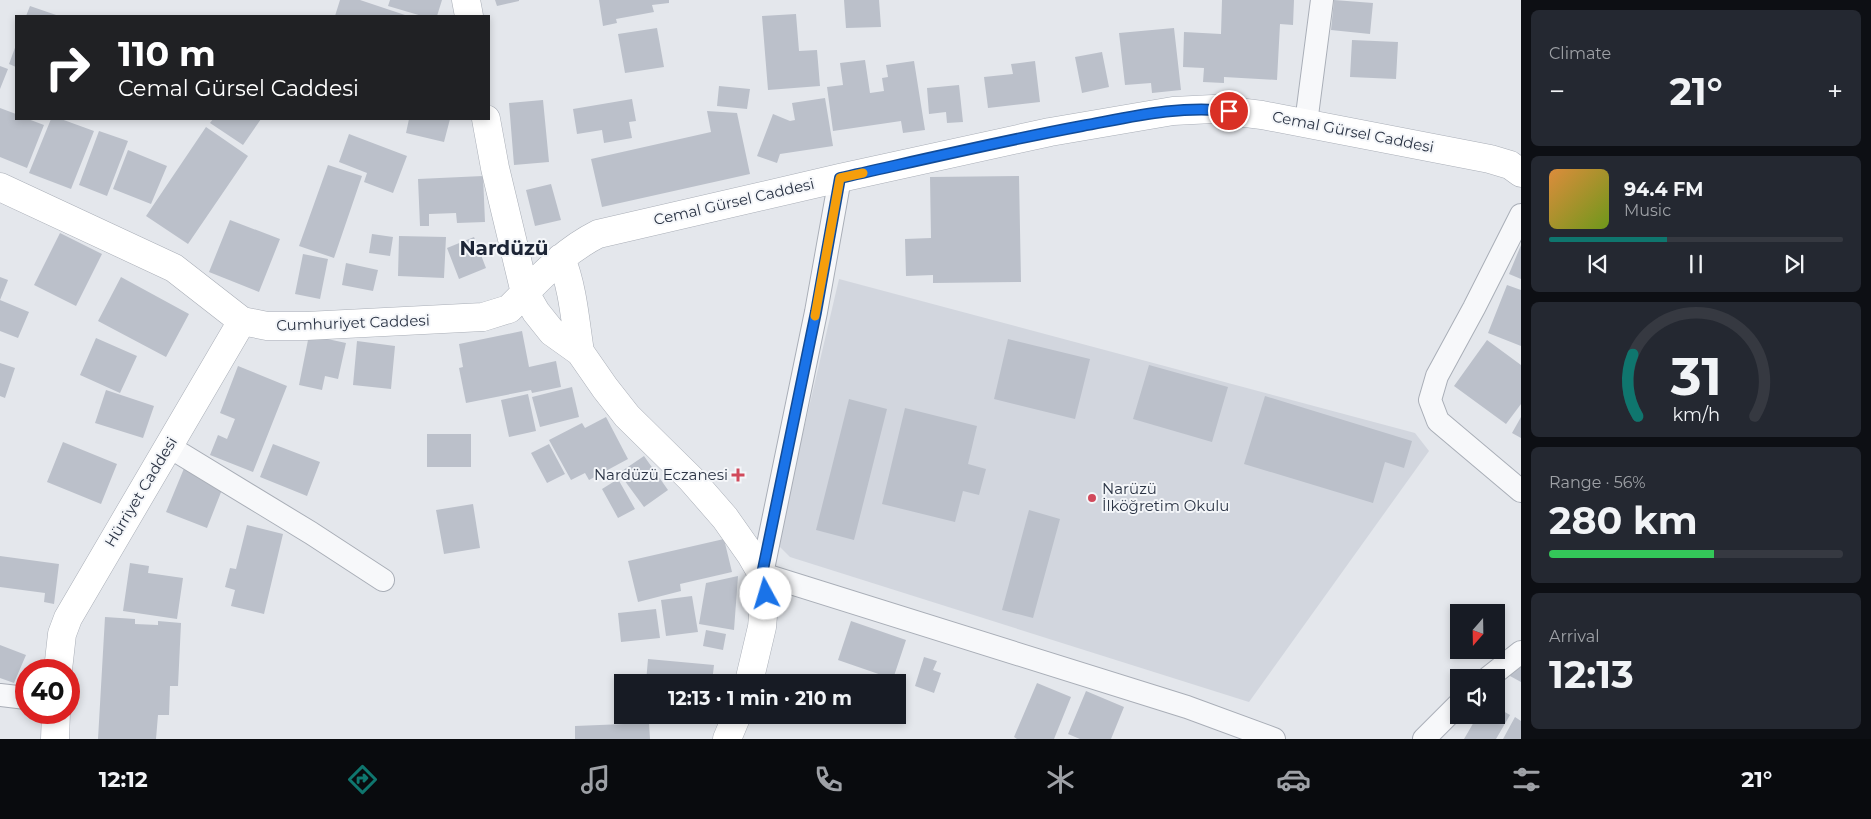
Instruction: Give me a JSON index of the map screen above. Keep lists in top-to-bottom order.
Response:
{
  "streets": {
    "street": ["Cemal Gürsel Caddesi", "Cumhuriyet Caddesi", "Hürriyet Caddesi"]
  },
  "crossings": [
    ["Cemal Gürsel Caddesi", "Cumhuriyet Caddesi"],
    ["Cumhuriyet Caddesi", "Hürriyet Caddesi"]
  ],
  "districts": ["Nardüzü"],
  "places": {
    "health": ["Nardüzü Eczanesi"],
    "other": ["Narüzü İlköğretim Okulu"]
  },
  "north": "bottom",
  "page": {
    "tile": [
      "Climate",
      ["Range · 56%", "280 km"],
      ["Arrival", "12:13"]
    ],
    "turn": ["110 m", "Cemal Gürsel Caddesi"],
    "heat": ["−", "21°", "+"],
    "song": ["94.4 FM", "Music"],
    "limit": "40",
    "trip": "12:13 · 1 min · 210 m",
    "tabs": ["12:12", "21°"],
    "gauge": ["31", "km/h"]
  }
}
